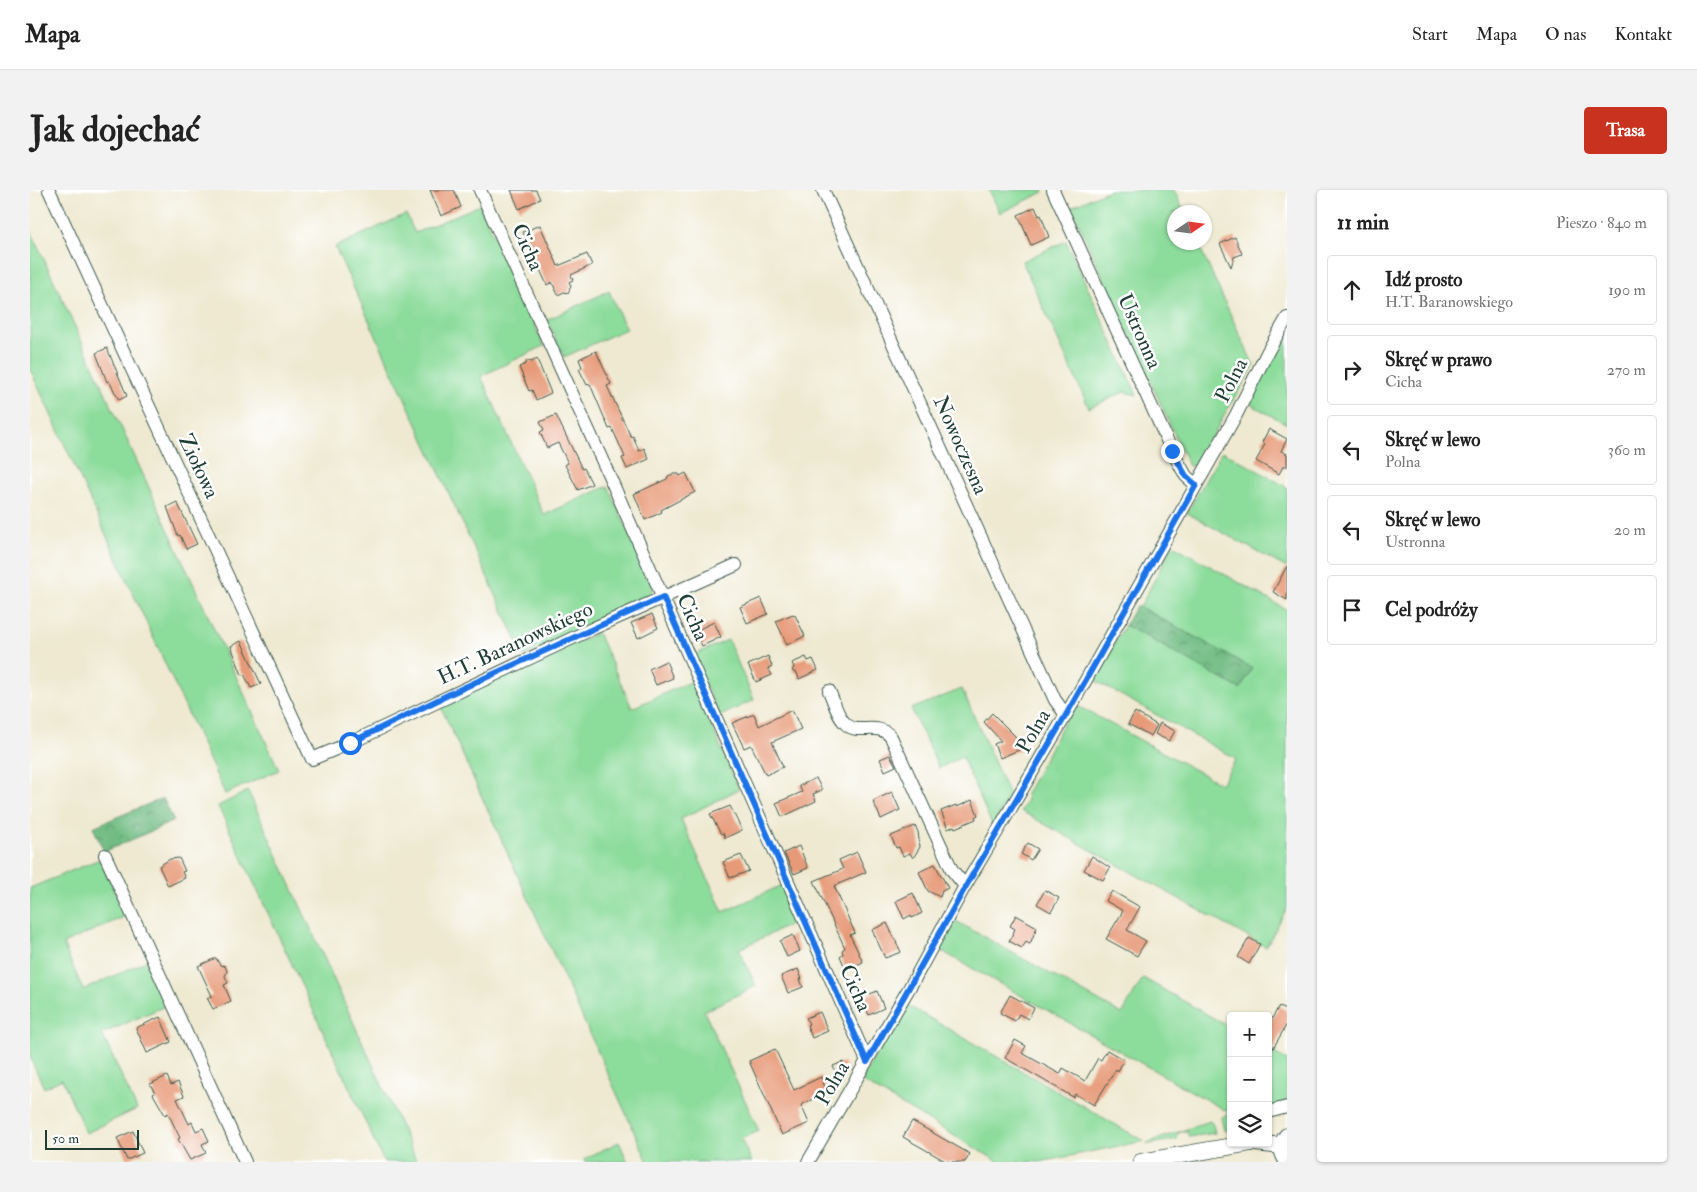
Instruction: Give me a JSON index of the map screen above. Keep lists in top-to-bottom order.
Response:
{
  "streets": {
    "street": [
      "Cicha",
      "Ustronna",
      "Polna",
      "Nowoczesna",
      "Ziołowa",
      "H.T. Baranowskiego"
    ]
  },
  "crossings": [
    ["Cicha", "Polna"],
    ["Cicha", "H.T. Baranowskiego"],
    ["Ustronna", "Polna"],
    ["Polna", "Nowoczesna"],
    ["Ziołowa", "H.T. Baranowskiego"]
  ],
  "scale_bar": "50 m",
  "north": "right",
  "page": {
    "header": "Mapa",
    "nav": [
      "Start",
      "Mapa",
      "O nas",
      "Kontakt"
    ],
    "buttons": "Trasa",
    "title": "Jak dojechać",
    "heading": ["11 min", "Pieszo · 840 m"],
    "list": [
      ["Idź prosto", "H.T. Baranowskiego", "190 m"],
      ["Skręć w prawo", "Cicha", "270 m"],
      ["Skręć w lewo", "Polna", "360 m"],
      ["Skręć w lewo", "Ustronna", "20 m"],
      "Cel podróży"
    ],
    "map_buttons": ["+", "−"],
    "scale": "50 m"
  }
}
